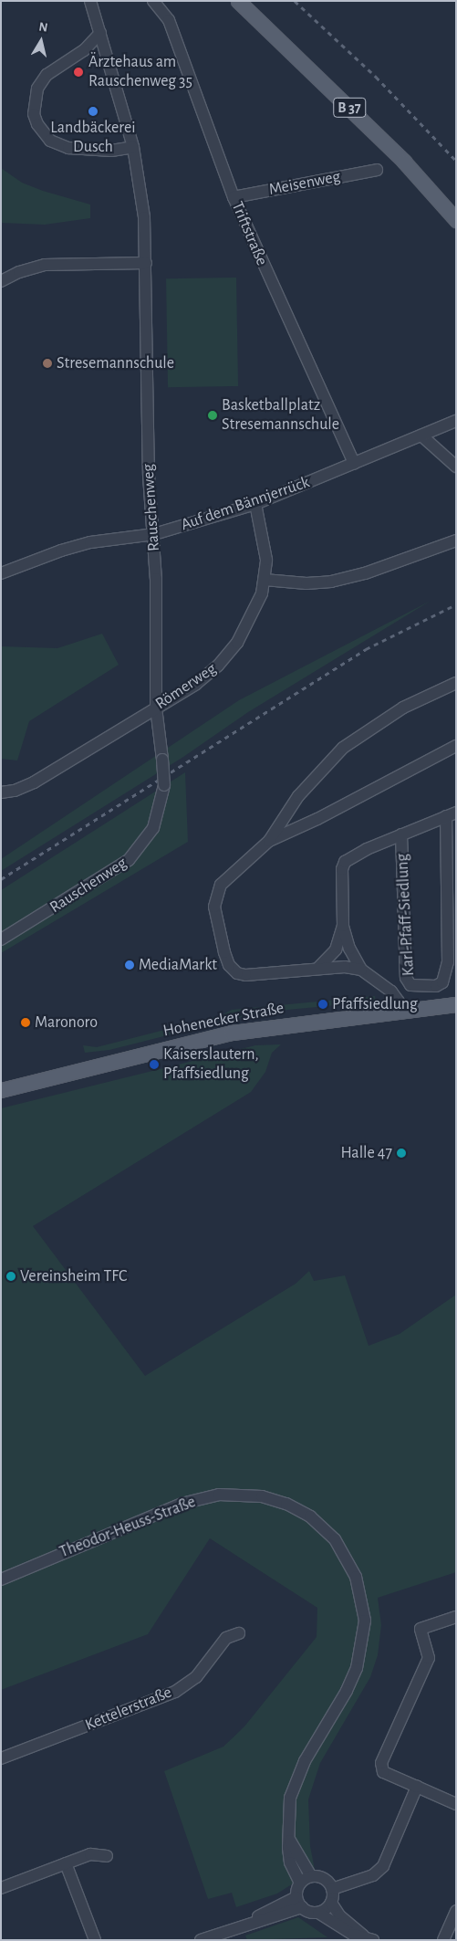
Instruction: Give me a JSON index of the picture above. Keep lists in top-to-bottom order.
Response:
{
  "streets": {
    "main road": ["B 37", "Hohenecker Straße"],
    "street": [
      "Meisenweg",
      "Triftstraße",
      "Auf dem Bännjerrück",
      "Rauschenweg",
      "Römerweg",
      "Karl-Pfaff-Siedlung",
      "Theodor-Heuss-Straße",
      "Kettelerstraße"
    ]
  },
  "crossings": [
    ["Meisenweg", "Triftstraße"],
    ["Triftstraße", "Auf dem Bännjerrück"],
    ["Auf dem Bännjerrück", "Rauschenweg"],
    ["Auf dem Bännjerrück", "Römerweg"],
    ["Rauschenweg", "Römerweg"],
    ["Karl-Pfaff-Siedlung", "Hohenecker Straße"]
  ],
  "places": [
    "Ärztehaus am Rauschenweg 35",
    "Landbäckerei Dusch",
    "Stresemannschule",
    "Basketballplatz Stresemannschule",
    "MediaMarkt",
    "Pfaffsiedlung",
    "Maronoro",
    "Kaiserslautern, Pfaffsiedlung",
    "Halle 47",
    "Vereinsheim TFC"
  ],
  "north": "top"
}
